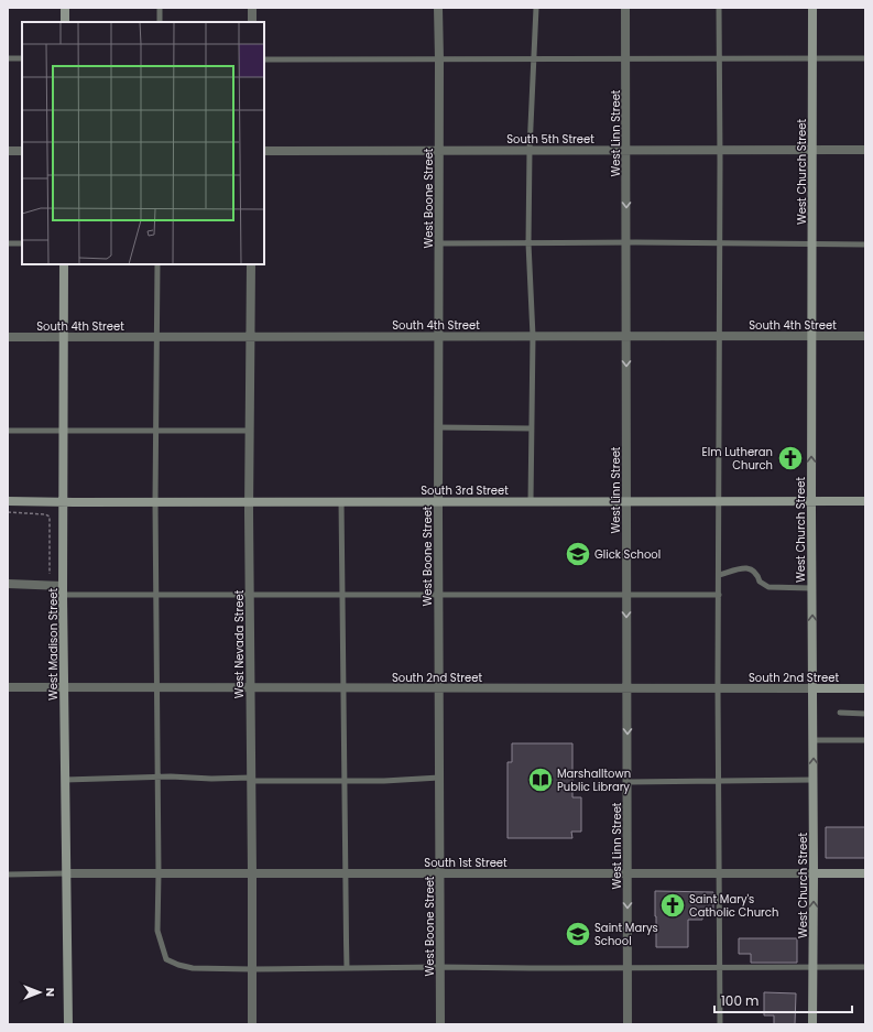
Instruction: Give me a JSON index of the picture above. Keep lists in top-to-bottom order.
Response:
{
  "streets": {
    "main road": [
      "West Church Street",
      "South 3rd Street",
      "West Madison Street",
      "South 2nd Street",
      "South 1st Street"
    ],
    "street": [
      "West Linn Street",
      "South 5th Street",
      "West Boone Street",
      "South 4th Street",
      "West Nevada Street"
    ]
  },
  "crossings": [
    ["West Linn Street", "South 5th Street"],
    ["West Linn Street", "South 4th Street"],
    ["West Linn Street", "South 3rd Street"],
    ["West Linn Street", "South 2nd Street"],
    ["West Linn Street", "South 1st Street"],
    ["South 5th Street", "West Church Street"],
    ["South 5th Street", "West Boone Street"],
    ["West Church Street", "South 4th Street"],
    ["West Church Street", "South 3rd Street"],
    ["West Church Street", "South 2nd Street"],
    ["West Church Street", "South 1st Street"],
    ["West Boone Street", "South 4th Street"],
    ["West Boone Street", "South 3rd Street"],
    ["West Boone Street", "South 2nd Street"],
    ["West Boone Street", "South 1st Street"],
    ["South 4th Street", "West Madison Street"],
    ["South 4th Street", "West Nevada Street"],
    ["South 3rd Street", "West Madison Street"],
    ["South 3rd Street", "West Nevada Street"],
    ["West Madison Street", "South 2nd Street"],
    ["West Madison Street", "South 1st Street"],
    ["West Nevada Street", "South 2nd Street"],
    ["West Nevada Street", "South 1st Street"]
  ],
  "one_way": ["West Linn Street", "West Church Street"],
  "places": {
    "church": ["Elm Lutheran Church", "Saint Mary's Catholic Church"],
    "school or university": ["Glick School", "Saint Marys School"],
    "library": ["Marshalltown Public Library"]
  },
  "scale_bar": "100 m",
  "north": "right"
}
